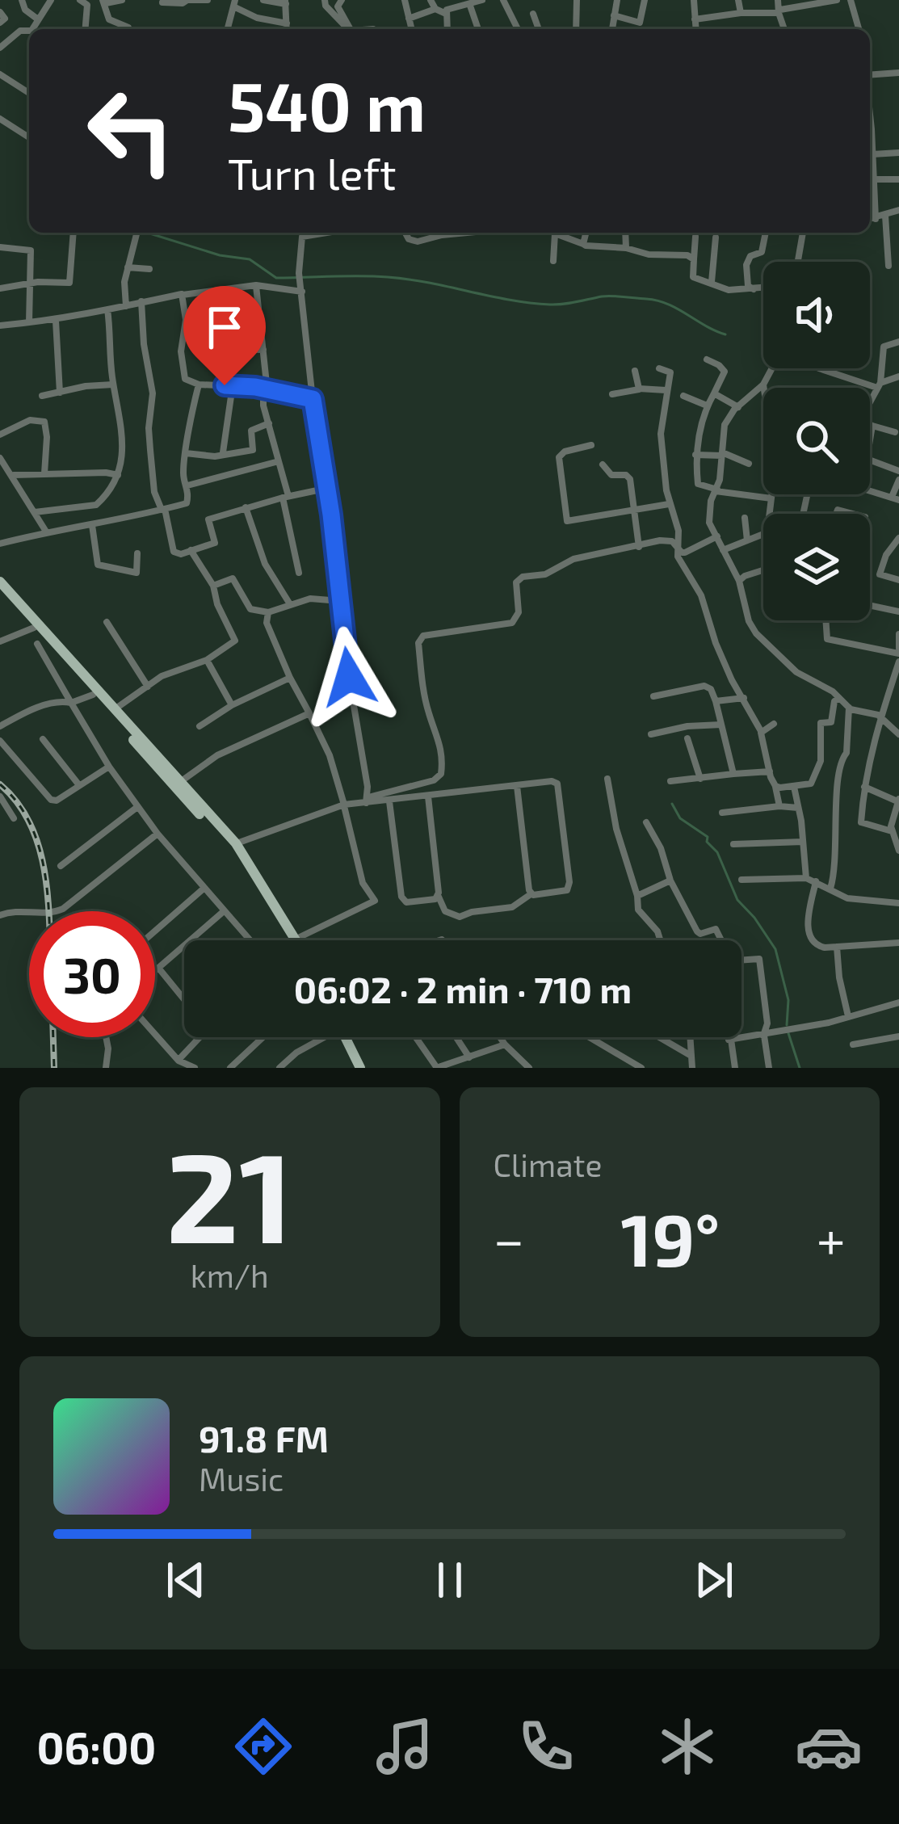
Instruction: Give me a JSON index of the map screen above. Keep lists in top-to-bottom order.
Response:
{
  "page": {
    "turn": ["540 m", "Turn left"],
    "limit": "30",
    "trip": "06:02 · 2 min · 710 m",
    "tile": [
      ["21", "km/h"],
      "Climate"
    ],
    "heat": ["−", "19°", "+"],
    "song": ["91.8 FM", "Music"],
    "tabs": "06:00"
  }
}
